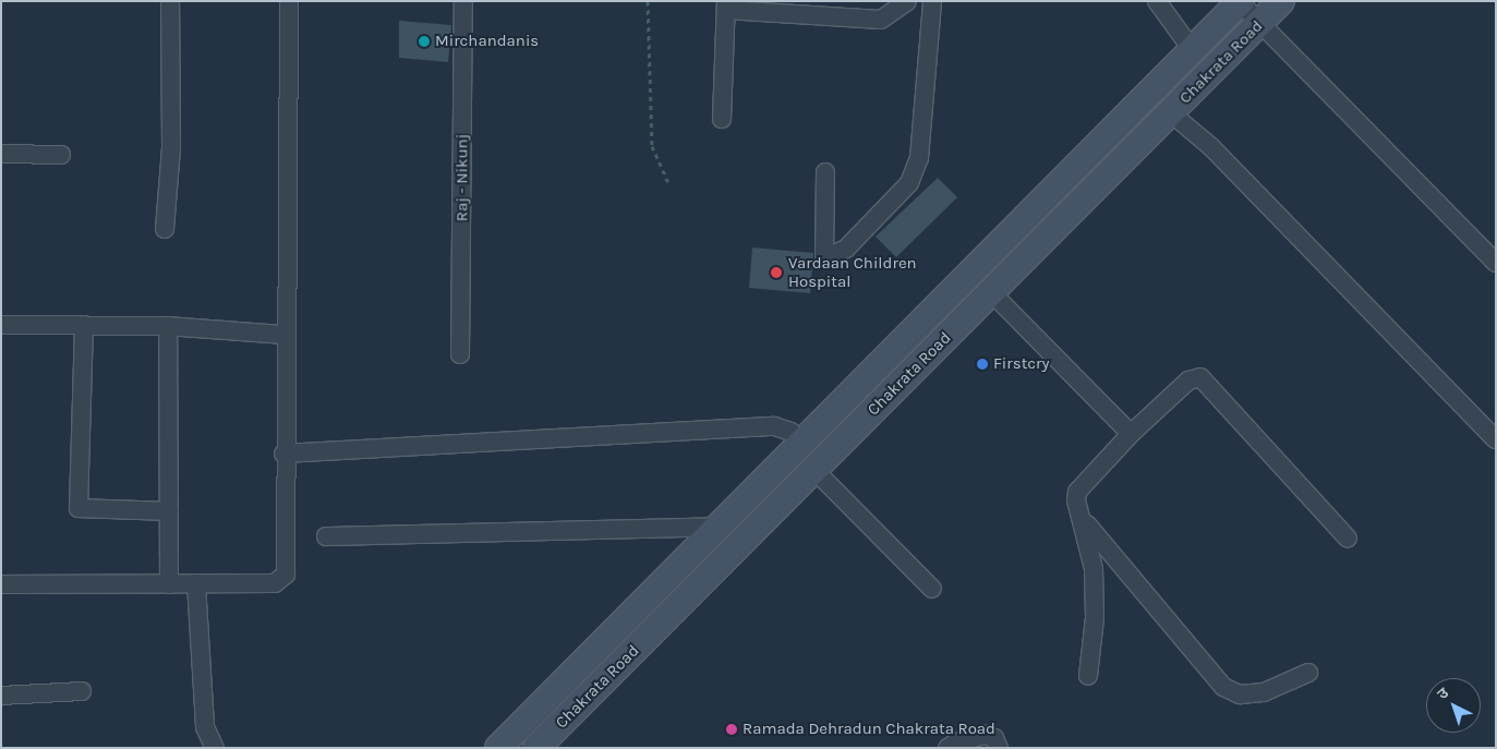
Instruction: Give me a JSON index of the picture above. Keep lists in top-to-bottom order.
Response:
{
  "streets": {
    "main road": ["Chakrata Road"],
    "street": ["Raj - Nikunj"]
  },
  "places": [
    "Mirchandanis",
    "Vardaan Children Hospital",
    "Firstcry",
    "Ramada Dehradun Chakrata Road"
  ],
  "north": "top left"
}
